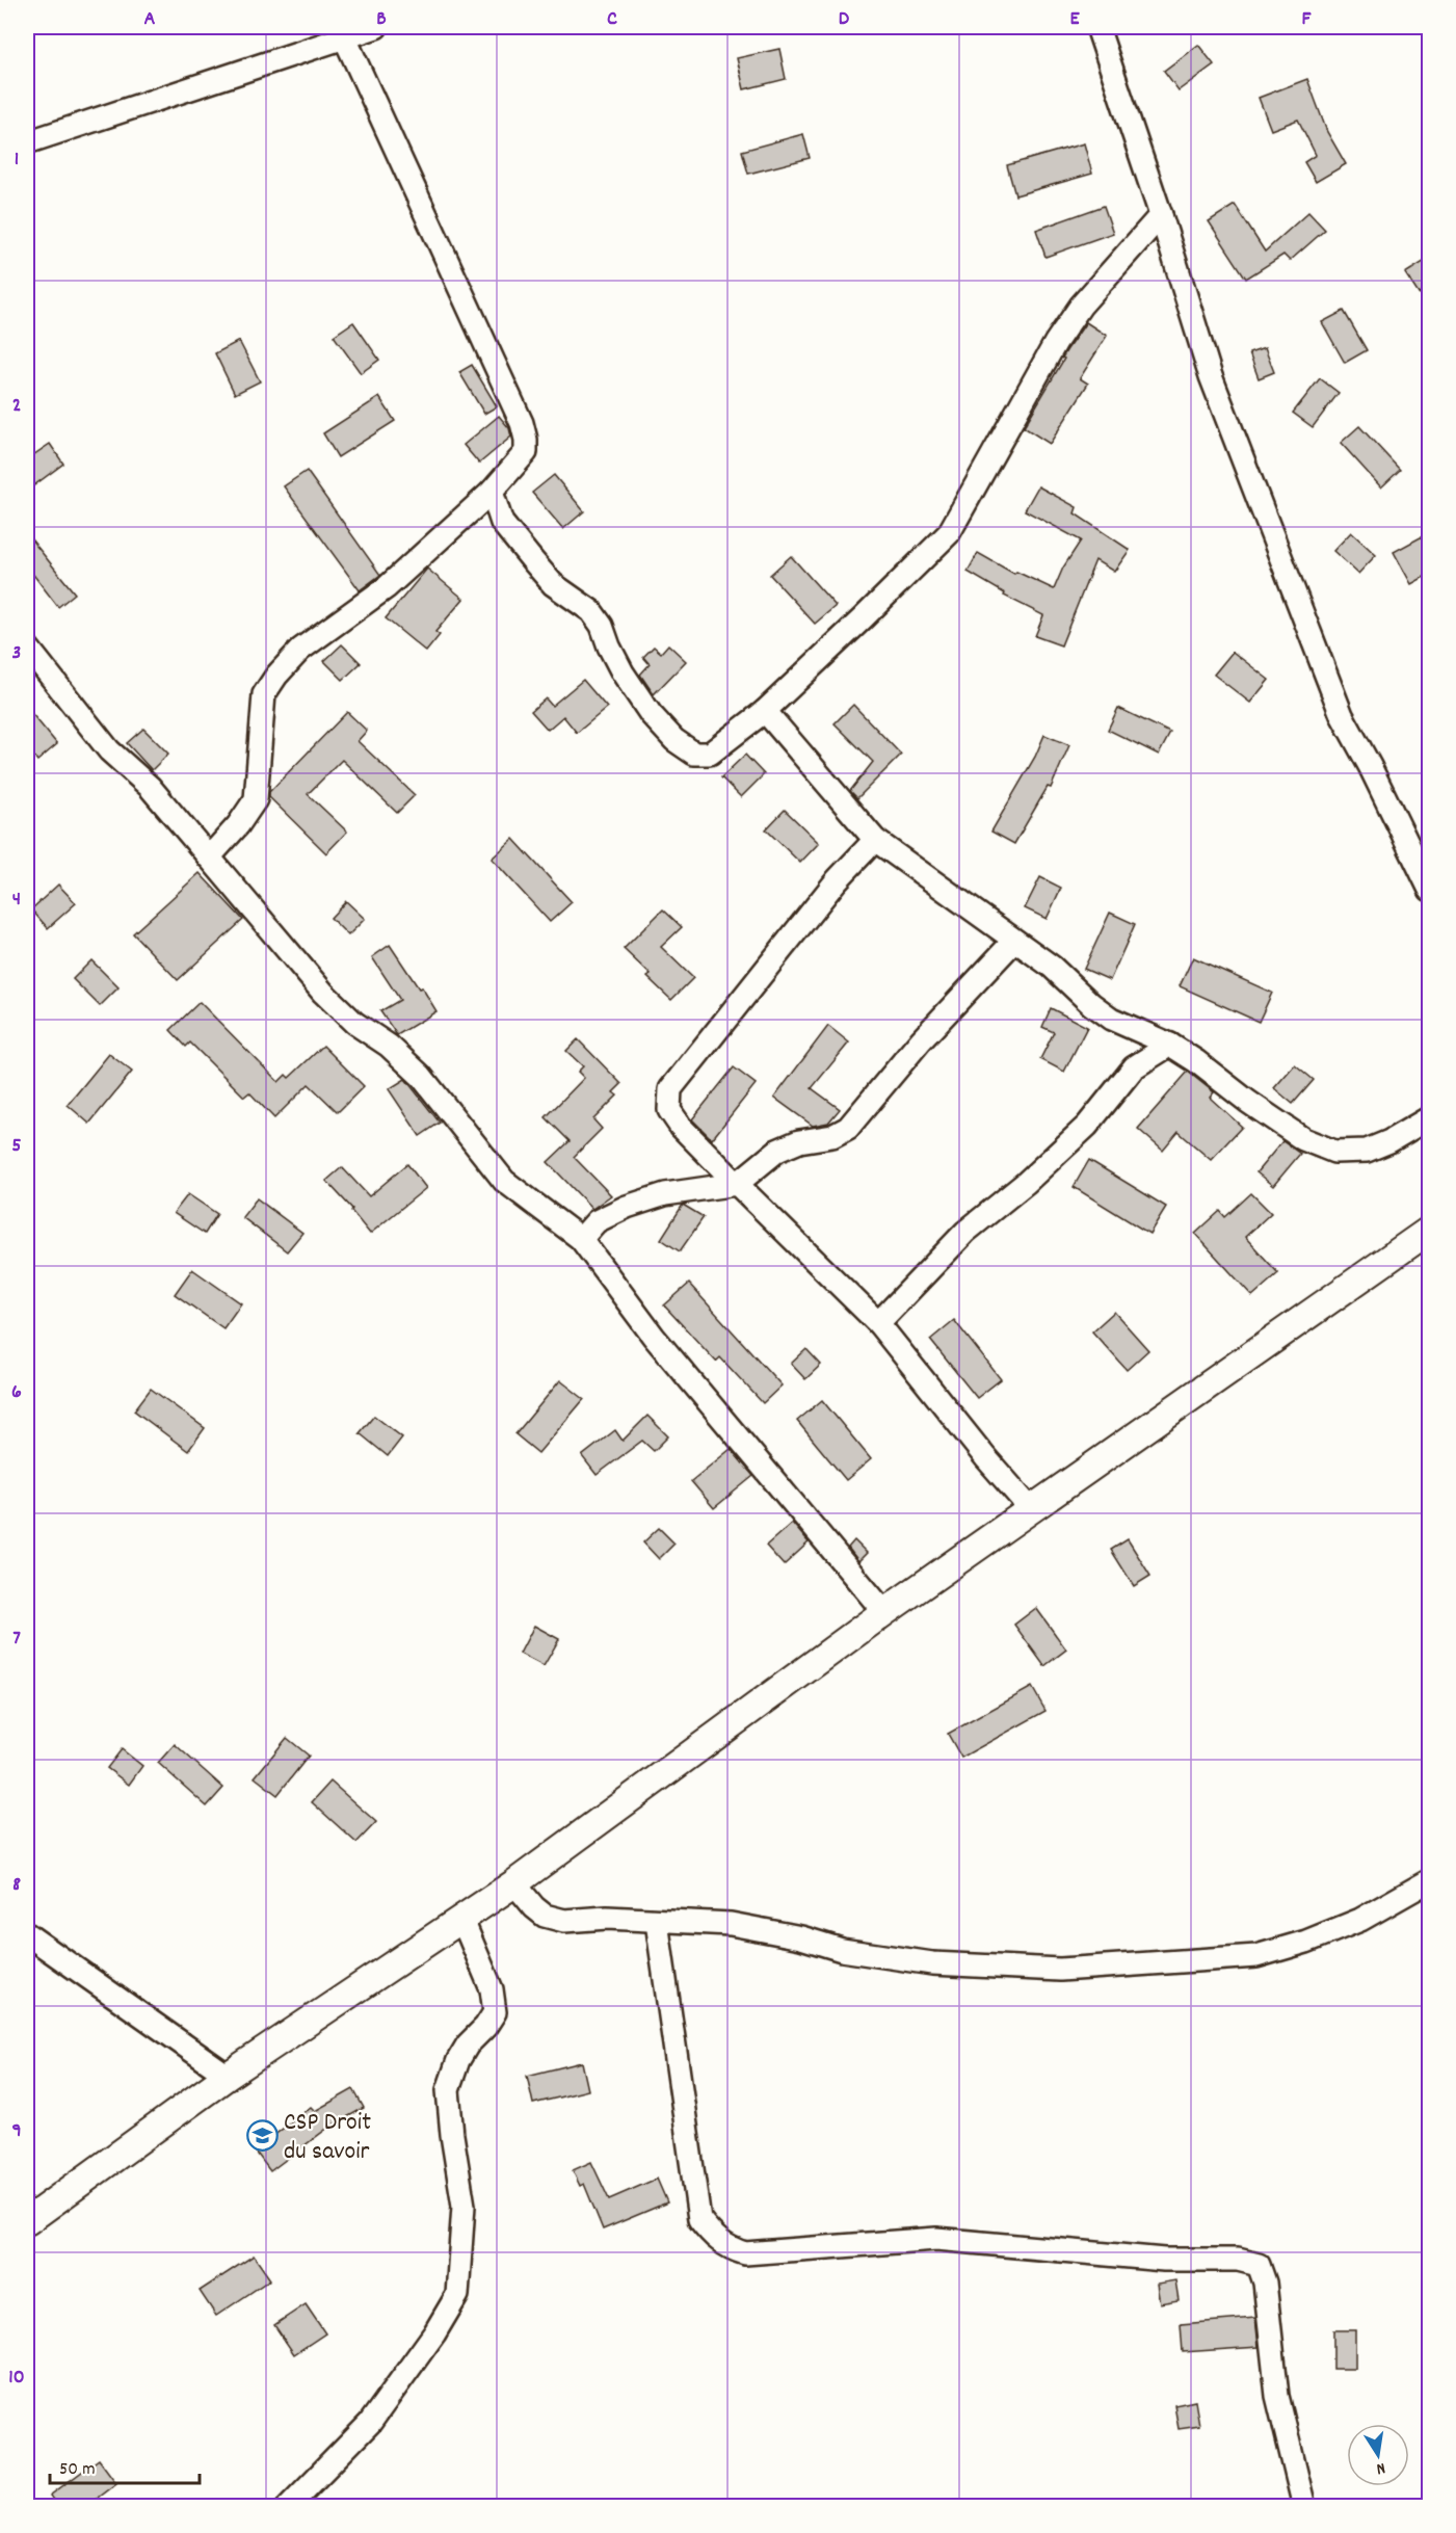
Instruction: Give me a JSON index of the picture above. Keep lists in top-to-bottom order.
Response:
{
  "places": {
    "school or university": ["CSP Droit du savoir"]
  },
  "scale_bar": "50 m",
  "north": "bottom",
  "grid": {
    "columns": [
      "A",
      "B",
      "C",
      "D",
      "E",
      "F"
    ],
    "rows": [
      "1",
      "2",
      "3",
      "4",
      "5",
      "6",
      "7",
      "8",
      "9",
      "10"
    ]
  }
}
